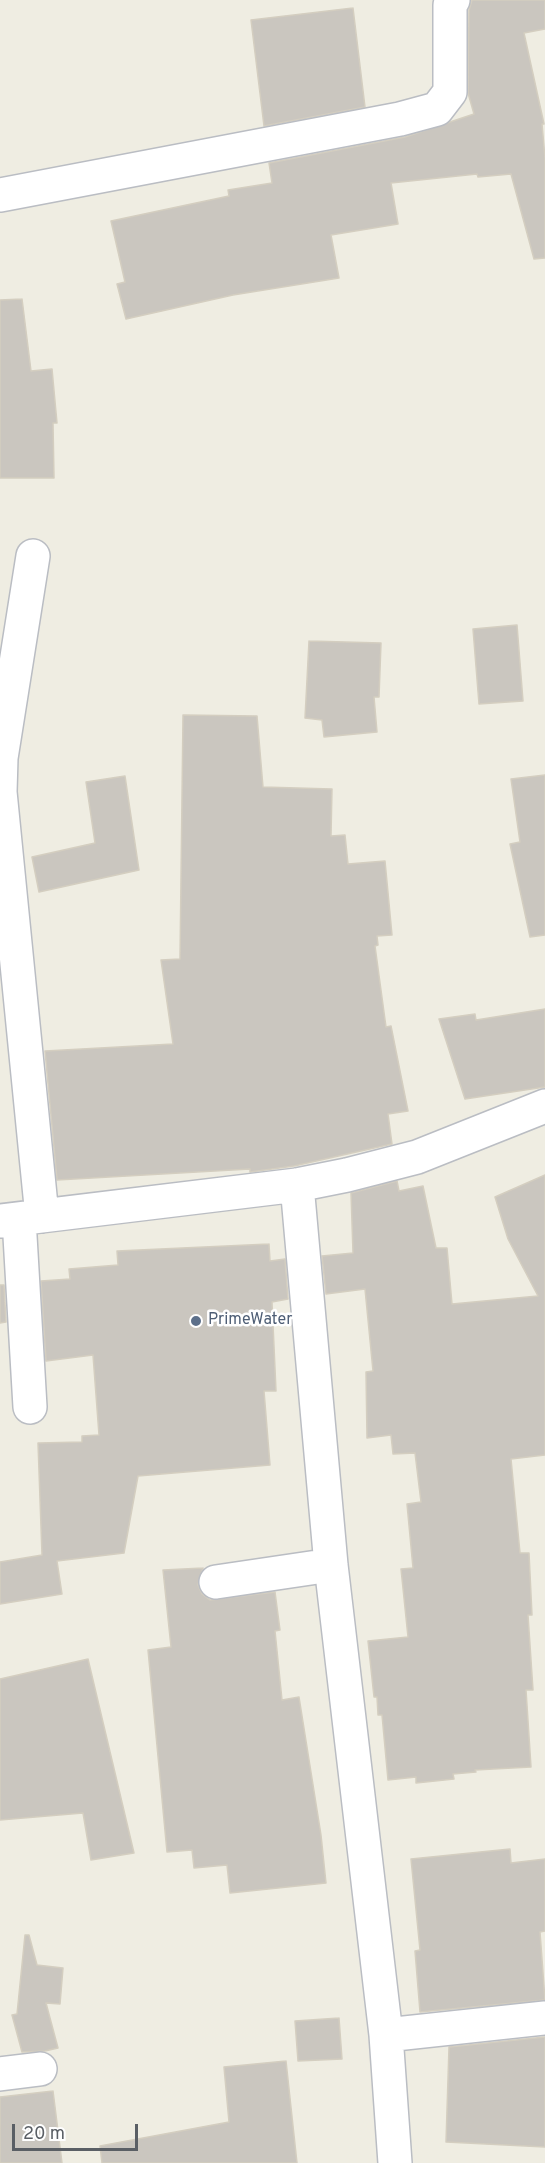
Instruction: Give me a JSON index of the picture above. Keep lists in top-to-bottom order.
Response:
{
  "places": ["PrimeWater"],
  "scale_bar": "20 m"
}
